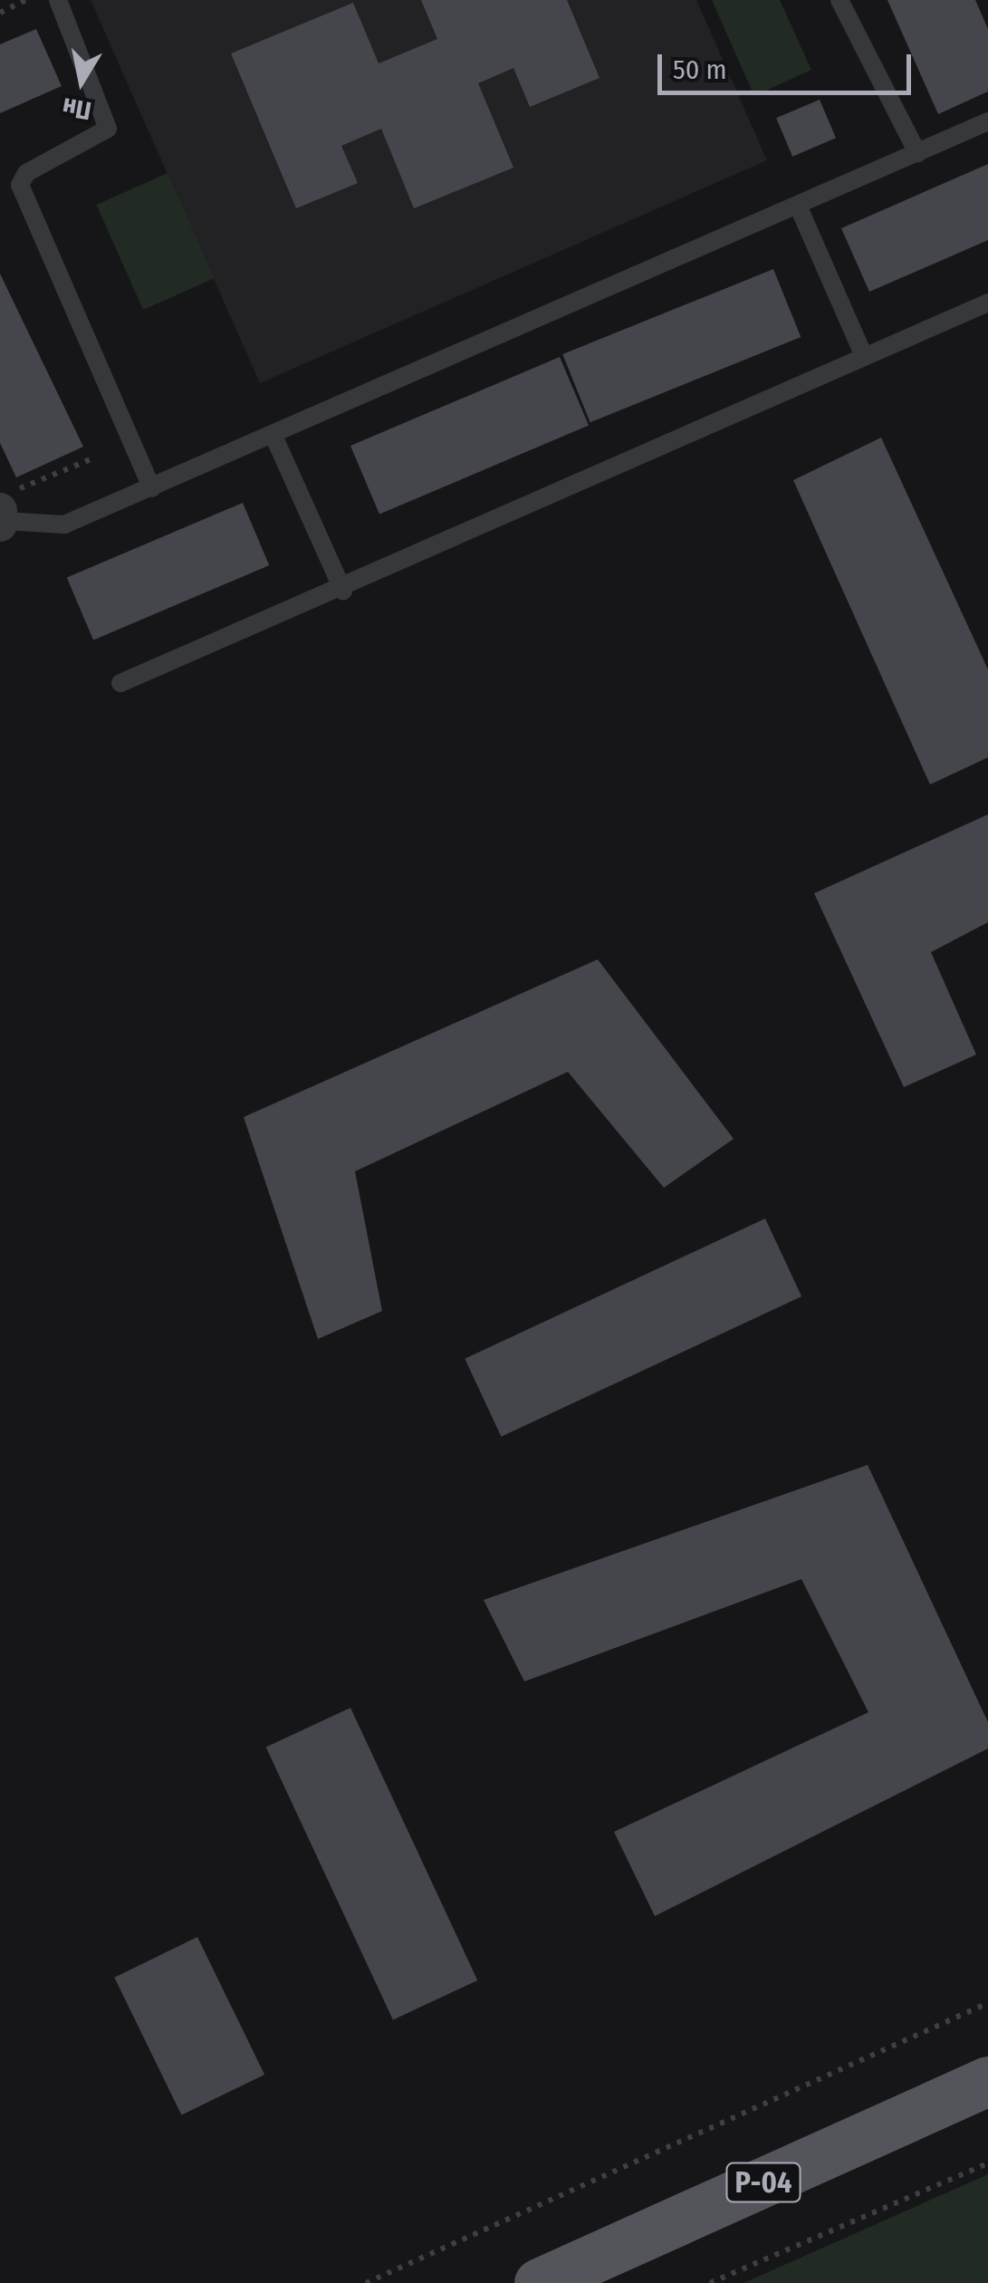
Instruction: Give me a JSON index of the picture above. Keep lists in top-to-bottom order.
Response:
{
  "streets": {
    "main road": ["Р-04"]
  },
  "scale_bar": "50 m",
  "north": "bottom"
}
